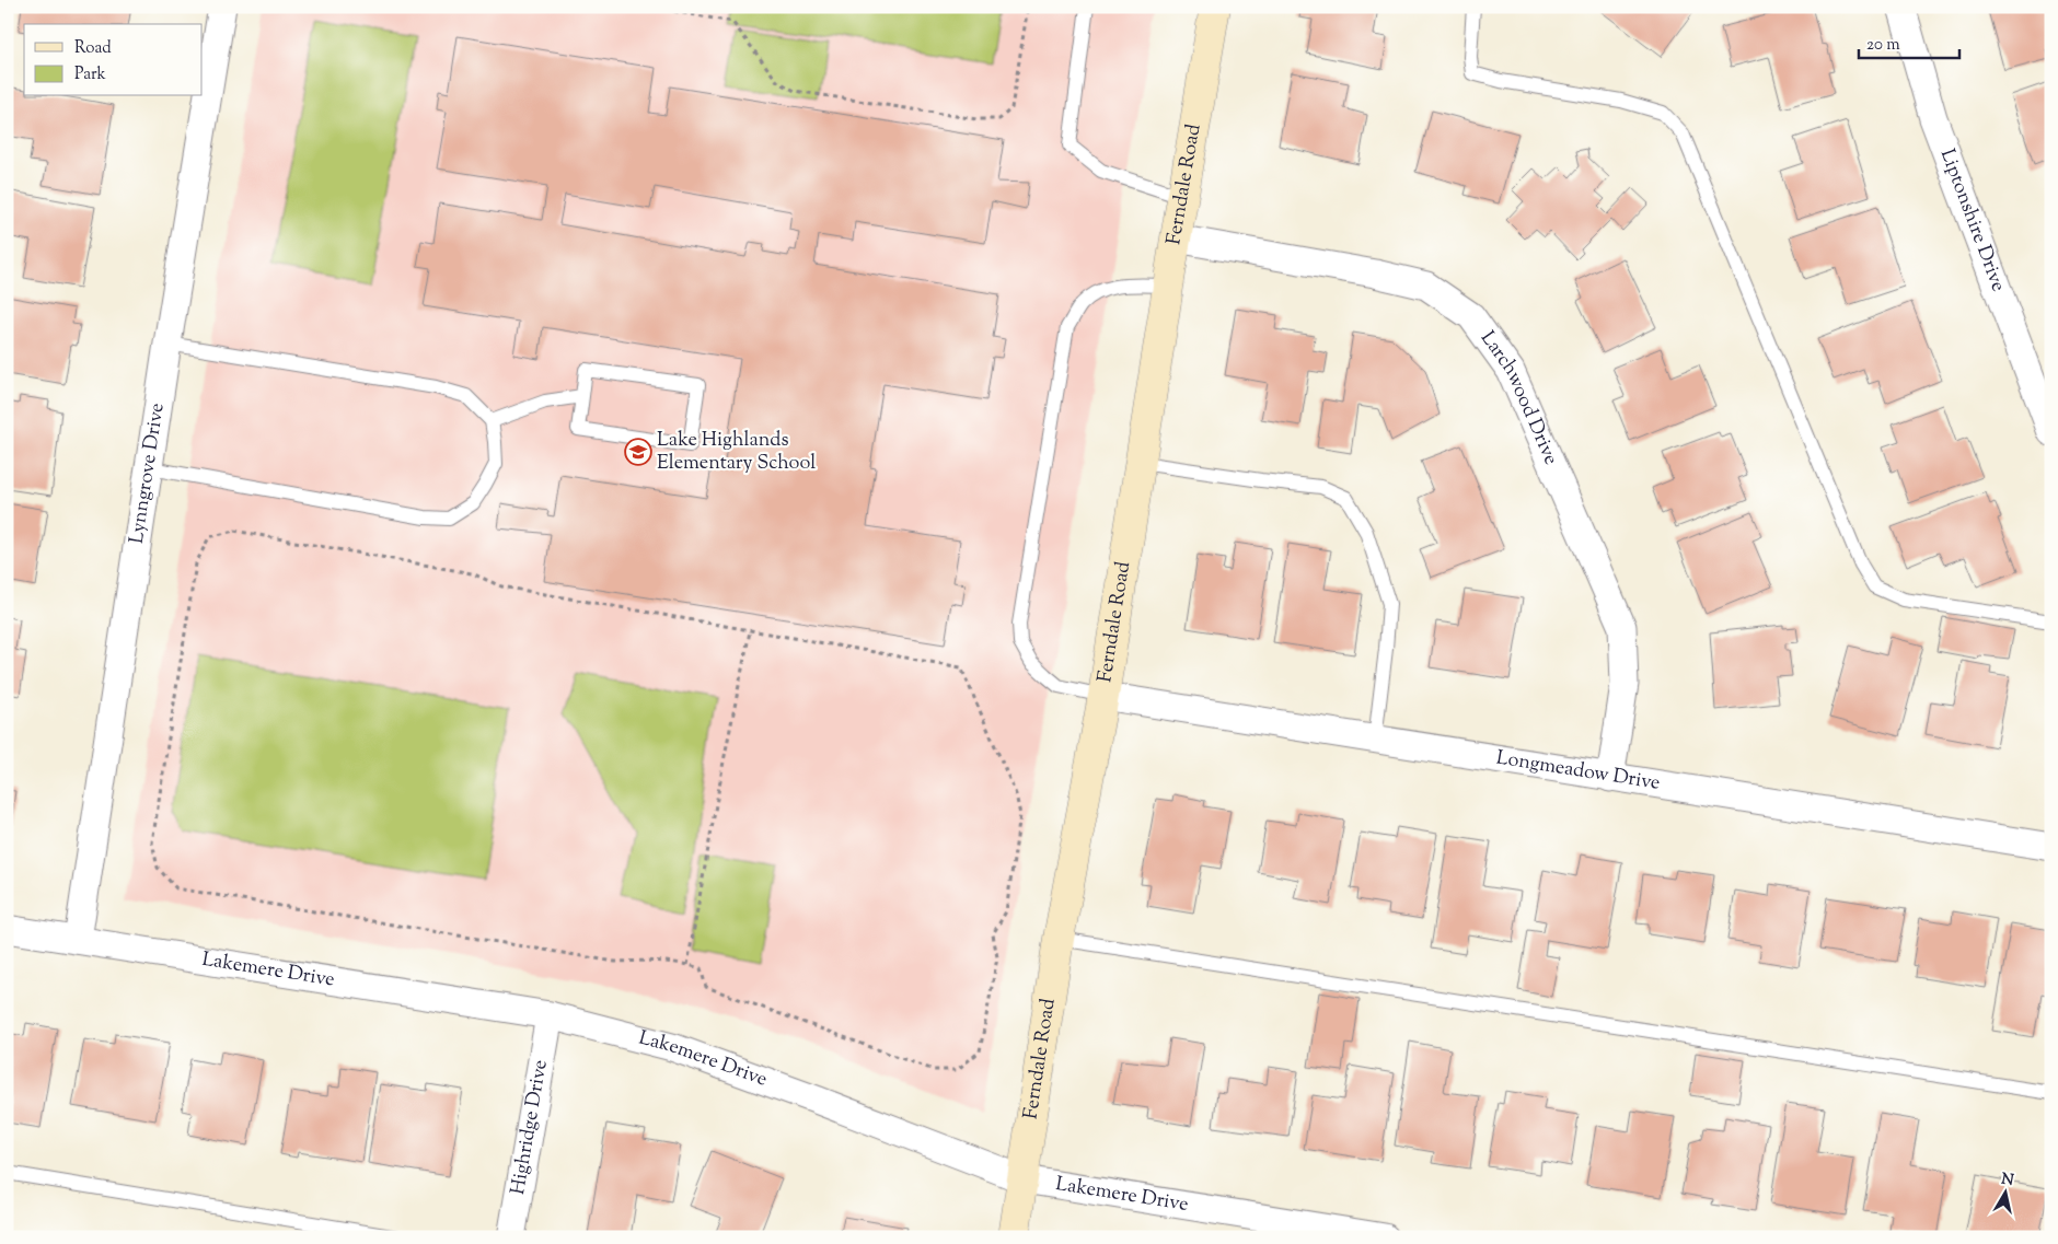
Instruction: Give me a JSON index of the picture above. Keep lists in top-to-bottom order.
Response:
{
  "streets": {
    "street": [
      "Ferndale Road",
      "Liptonshire Drive",
      "Larchwood Drive",
      "Lynngrove Drive",
      "Longmeadow Drive",
      "Lakemere Drive",
      "Highridge Drive"
    ]
  },
  "crossings": [
    ["Ferndale Road", "Larchwood Drive"],
    ["Ferndale Road", "Longmeadow Drive"],
    ["Ferndale Road", "Lakemere Drive"],
    ["Larchwood Drive", "Longmeadow Drive"],
    ["Lynngrove Drive", "Lakemere Drive"],
    ["Lakemere Drive", "Highridge Drive"]
  ],
  "places": {
    "school or university": ["Lake Highlands Elementary School"]
  },
  "legend": ["Road", "Park"],
  "scale_bar": "20 m",
  "north": "top"
}
